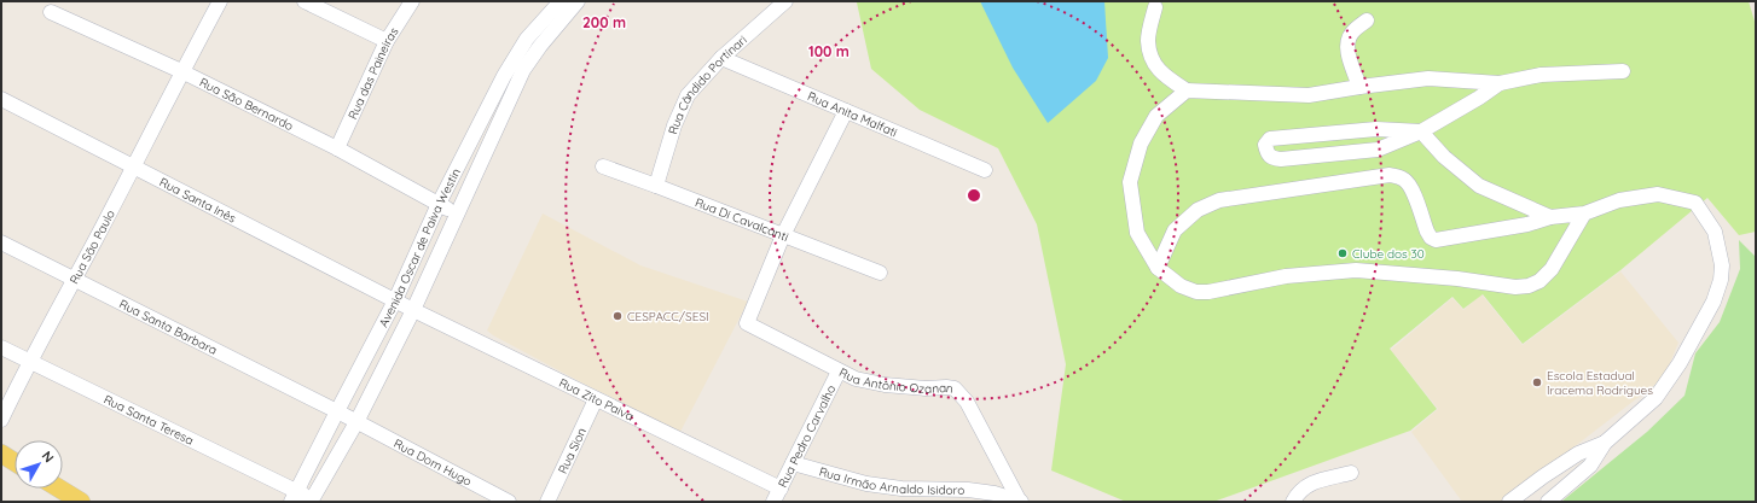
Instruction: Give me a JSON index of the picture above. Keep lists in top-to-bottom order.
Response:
{
  "streets": {
    "street": [
      "Rua das Paineiras",
      "Rua Cândido Portinari",
      "Rua São Bernardo",
      "Rua Anita Malfati",
      "Rua Santa Inês",
      "Rua Di Cavalcanti",
      "Rua São Paulo",
      "Avenida Oscar de Paiva Westin",
      "Rua Santa Barbara",
      "Rua Antônio Ozanan",
      "Rua Zito Paiva",
      "Rua Santa Teresa",
      "Rua Pedro Carvalho",
      "Rua Sion",
      "Rua Dom Hugo",
      "Rua Irmão Arnaldo Isidoro"
    ]
  },
  "crossings": [
    ["Rua das Paineiras", "Rua São Bernardo"],
    ["Rua Cândido Portinari", "Rua Anita Malfati"],
    ["Rua Cândido Portinari", "Rua Di Cavalcanti"],
    ["Rua São Bernardo", "Rua São Paulo"],
    ["Rua São Bernardo", "Avenida Oscar de Paiva Westin"],
    ["Rua Santa Inês", "Rua São Paulo"],
    ["Rua Santa Inês", "Avenida Oscar de Paiva Westin"],
    ["Rua Santa Inês", "Rua Zito Paiva"],
    ["Rua Di Cavalcanti", "Rua Antônio Ozanan"],
    ["Rua São Paulo", "Rua Santa Barbara"],
    ["Rua São Paulo", "Rua Santa Teresa"],
    ["Avenida Oscar de Paiva Westin", "Rua Santa Barbara"],
    ["Avenida Oscar de Paiva Westin", "Rua Zito Paiva"],
    ["Avenida Oscar de Paiva Westin", "Rua Santa Teresa"],
    ["Avenida Oscar de Paiva Westin", "Rua Dom Hugo"],
    ["Rua Santa Barbara", "Rua Dom Hugo"],
    ["Rua Antônio Ozanan", "Rua Pedro Carvalho"],
    ["Rua Antônio Ozanan", "Rua Irmão Arnaldo Isidoro"],
    ["Rua Zito Paiva", "Rua Pedro Carvalho"],
    ["Rua Zito Paiva", "Rua Sion"],
    ["Rua Pedro Carvalho", "Rua Irmão Arnaldo Isidoro"]
  ],
  "places": ["Clube dos 30", "CESPACC/SESI", "Escola Estadual Iracema Rodrigues"],
  "north": "top right",
  "rings": ["200 m", "100 m"]
}
